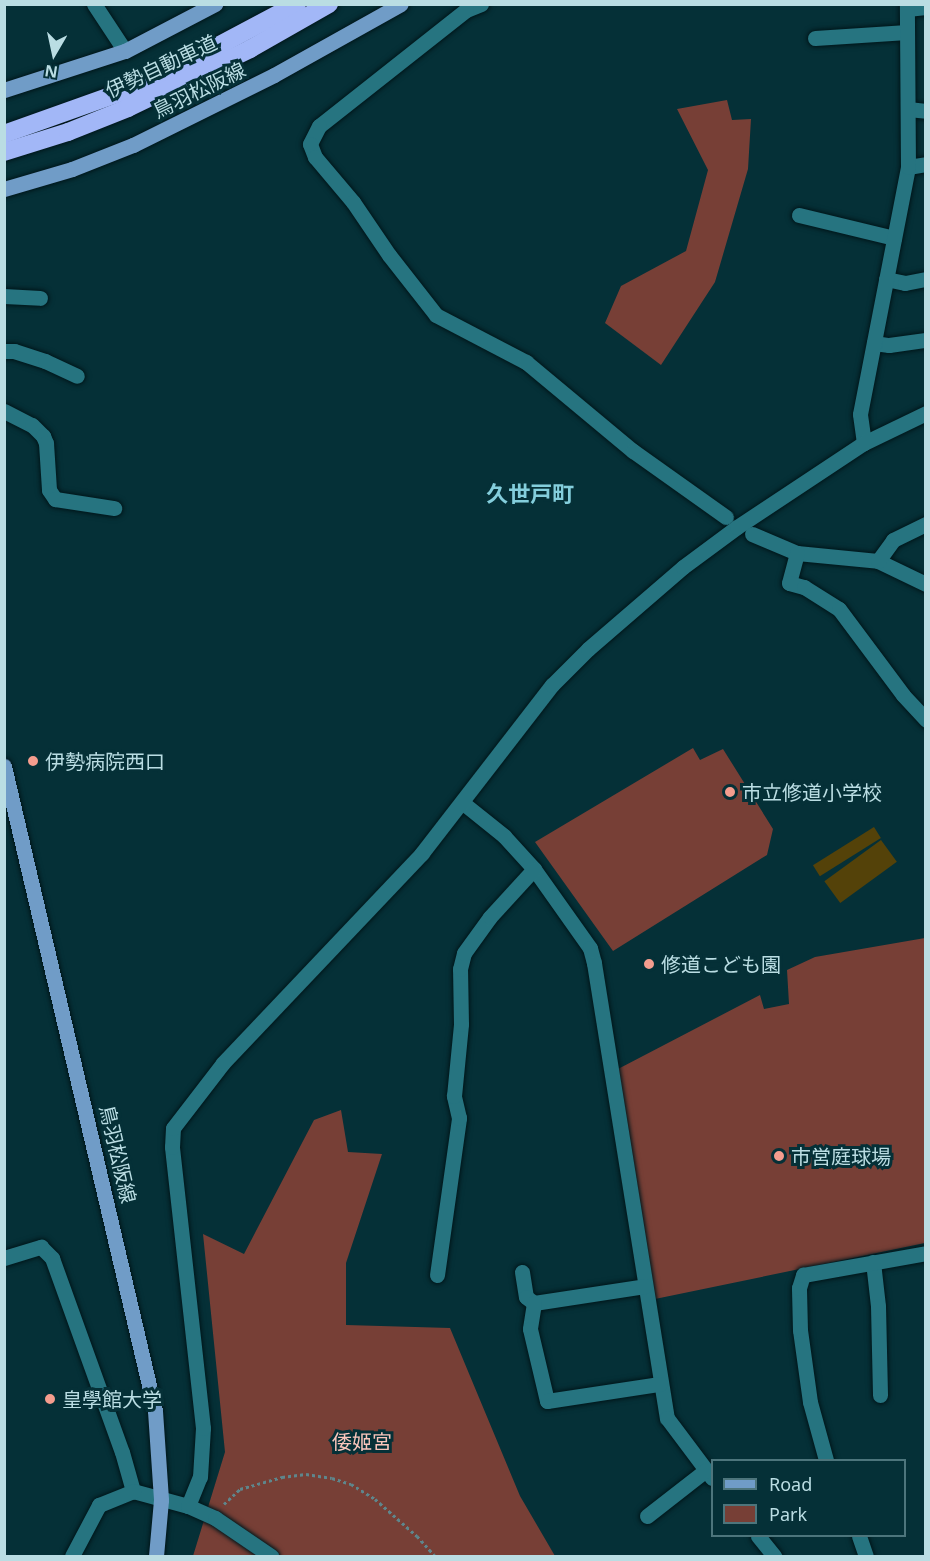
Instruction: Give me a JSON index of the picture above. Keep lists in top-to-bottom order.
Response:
{
  "streets": {
    "highway": ["伊勢自動車道"],
    "main road": ["鳥羽松阪線"]
  },
  "districts": ["久世戸町"],
  "parks": ["倭姬宮"],
  "places": [
    "伊勢病院西口",
    "市立修道小学校",
    "修道こども園",
    "市営庭球場",
    "皇學館大学"
  ],
  "legend": ["Road", "Park"],
  "north": "bottom"
}
